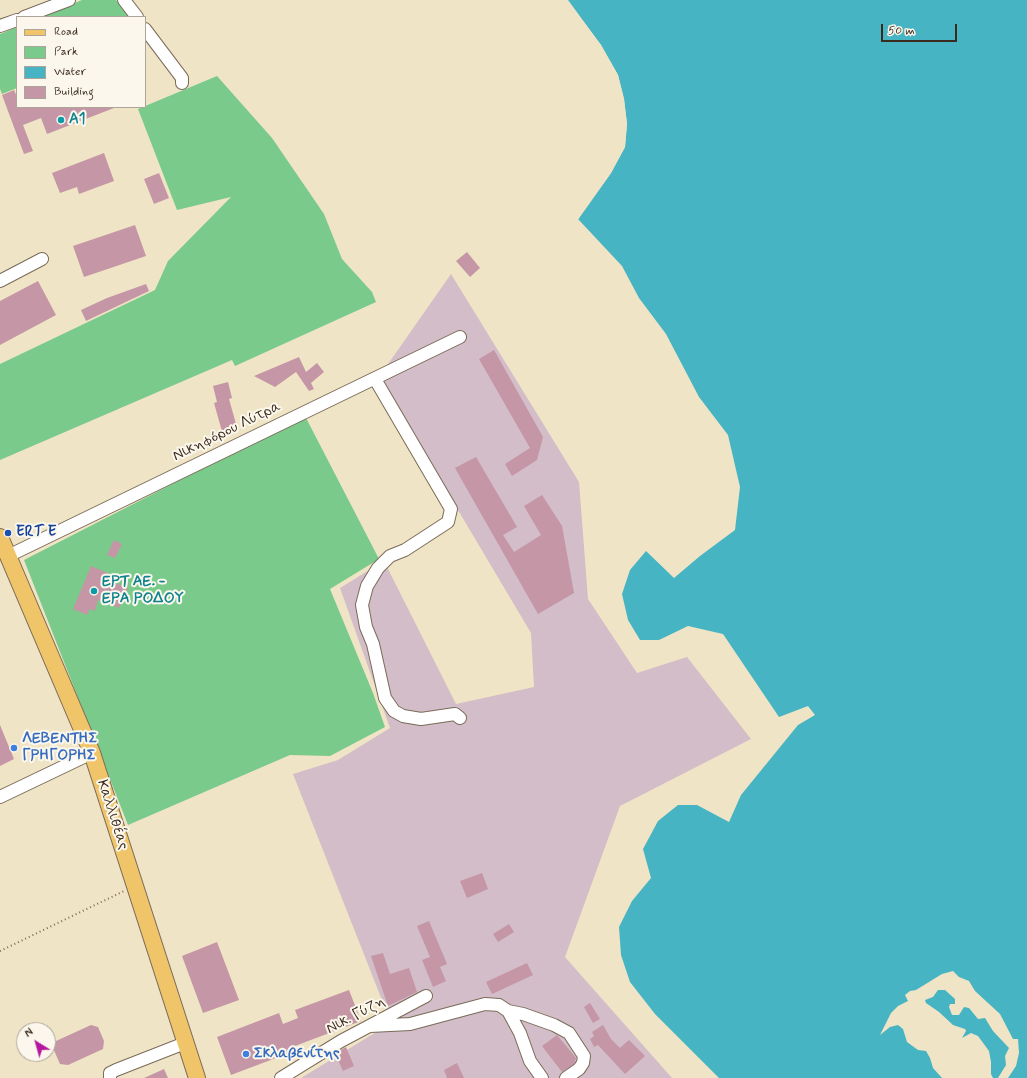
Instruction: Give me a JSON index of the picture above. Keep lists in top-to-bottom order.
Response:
{
  "streets": {
    "main road": ["Καλλιθέας"],
    "street": ["Νικηφόρου Λύτρα", "Νικ. Γύζη"]
  },
  "crossings": [
    ["Νικηφόρου Λύτρα", "Καλλιθέας"]
  ],
  "places": [
    "A1",
    "ERT E",
    "ΕΡΤ ΑΕ. - ΕΡΑ ΡΟΔΟΥ",
    "ΛΕΒΕΝΤΗΣ ΓΡΗΓΟΡΗΣ",
    "Σκλαβενίτης"
  ],
  "legend": [
    "Road",
    "Park",
    "Water",
    "Building"
  ],
  "scale_bar": "50 m",
  "north": "top left"
}
